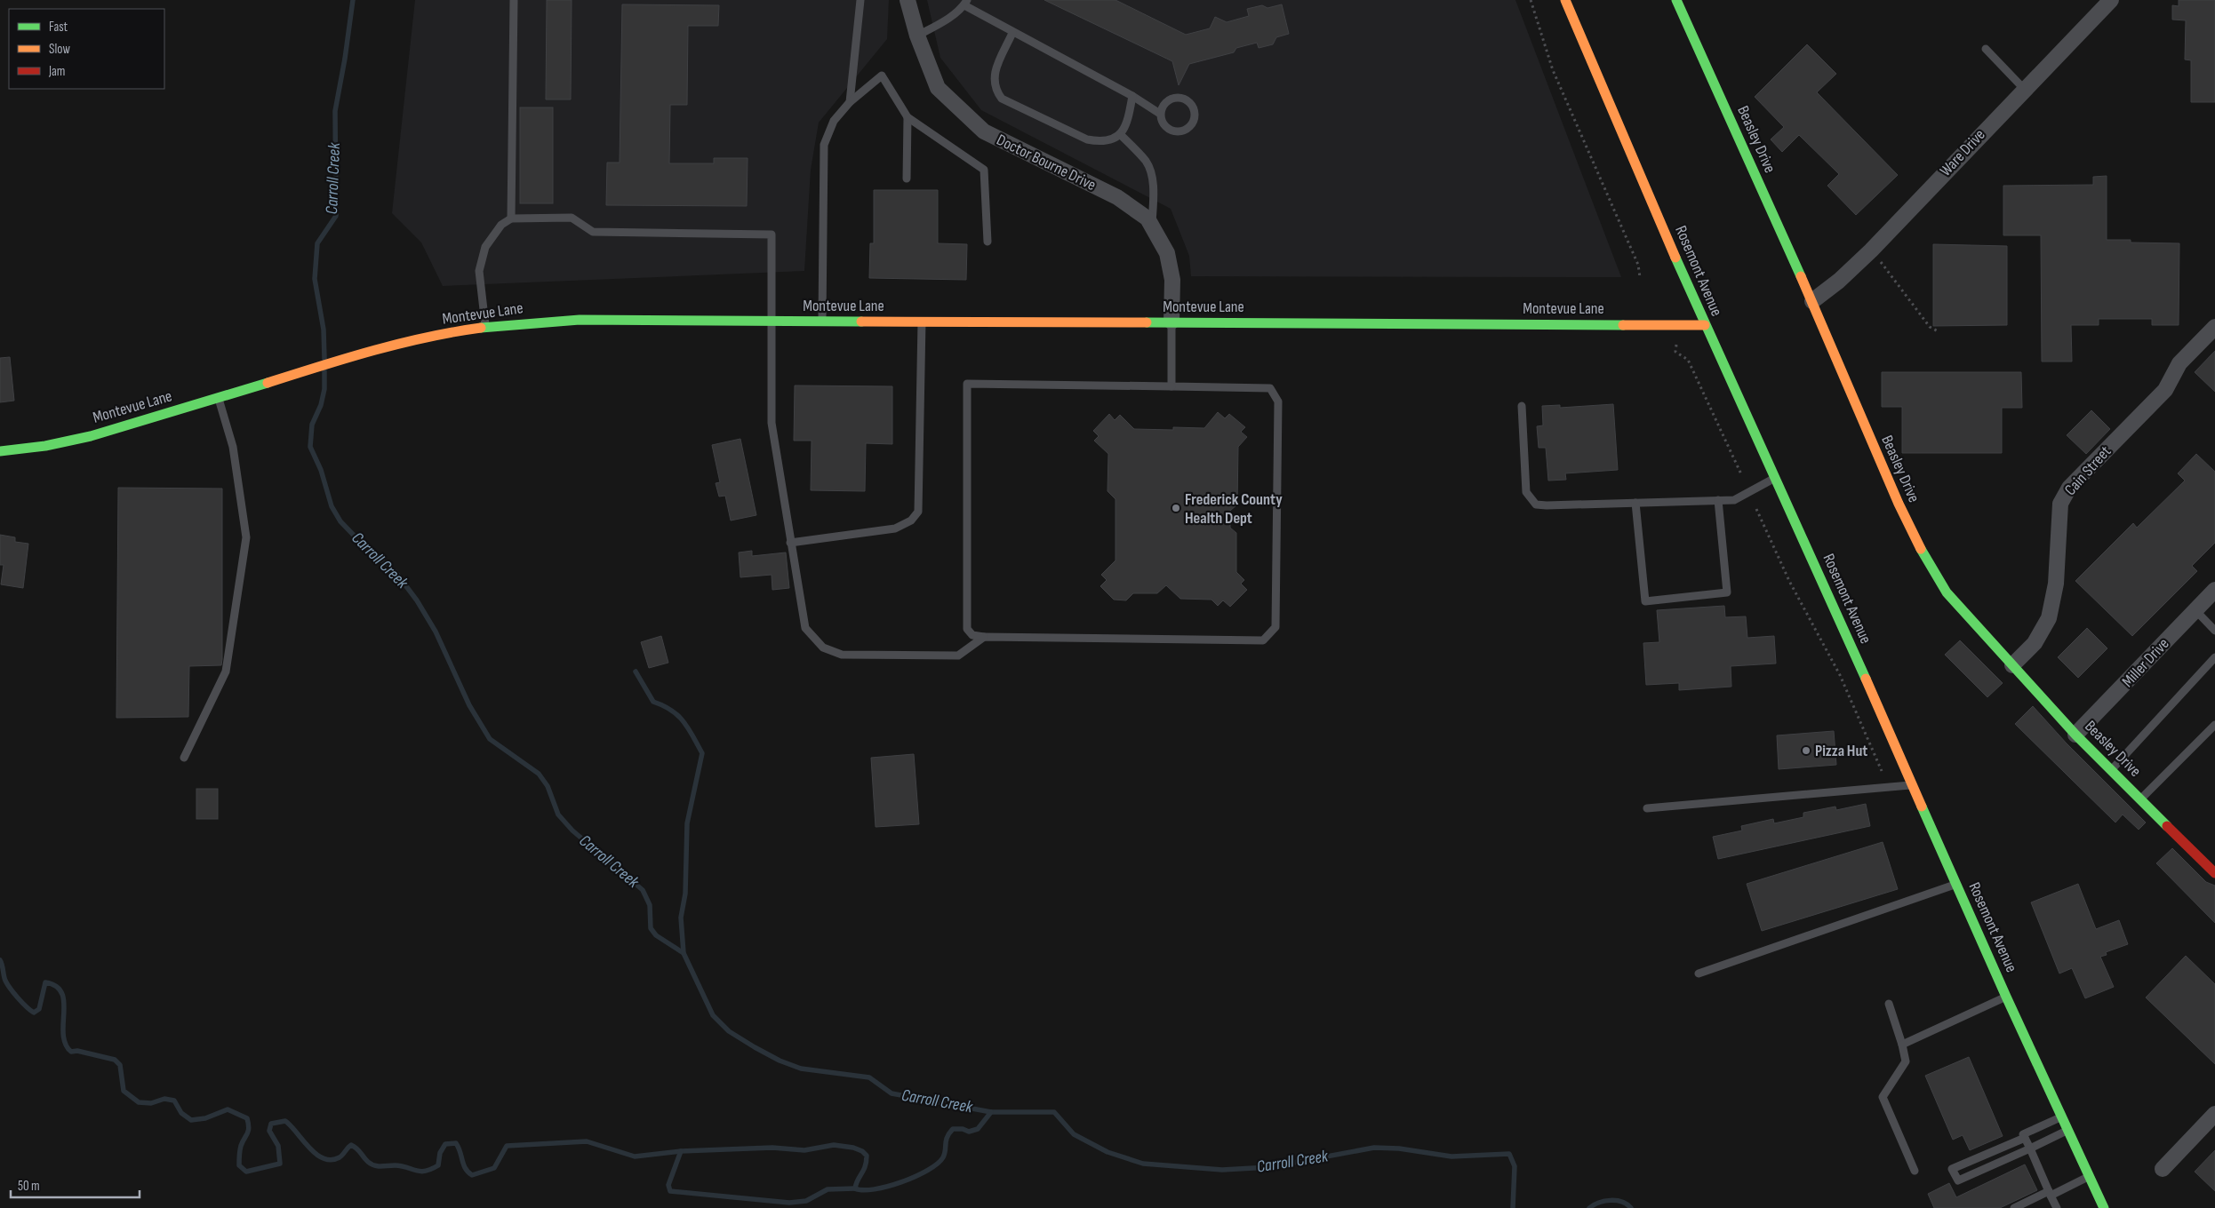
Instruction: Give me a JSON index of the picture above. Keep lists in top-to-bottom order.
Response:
{
  "streets": {
    "street": [
      "Beasley Drive",
      "Ware Drive",
      "Doctor Bourne Drive",
      "Rosemont Avenue",
      "Montevue Lane",
      "Cain Street",
      "Miller Drive"
    ]
  },
  "crossings": [
    ["Beasley Drive", "Ware Drive"],
    ["Beasley Drive", "Cain Street"],
    ["Beasley Drive", "Miller Drive"],
    ["Doctor Bourne Drive", "Montevue Lane"],
    ["Rosemont Avenue", "Montevue Lane"]
  ],
  "water": ["Carroll Creek"],
  "places": ["Frederick County Health Dept", "Pizza Hut"],
  "legend": ["Fast", "Slow", "Jam"],
  "scale_bar": "50 m"
}
